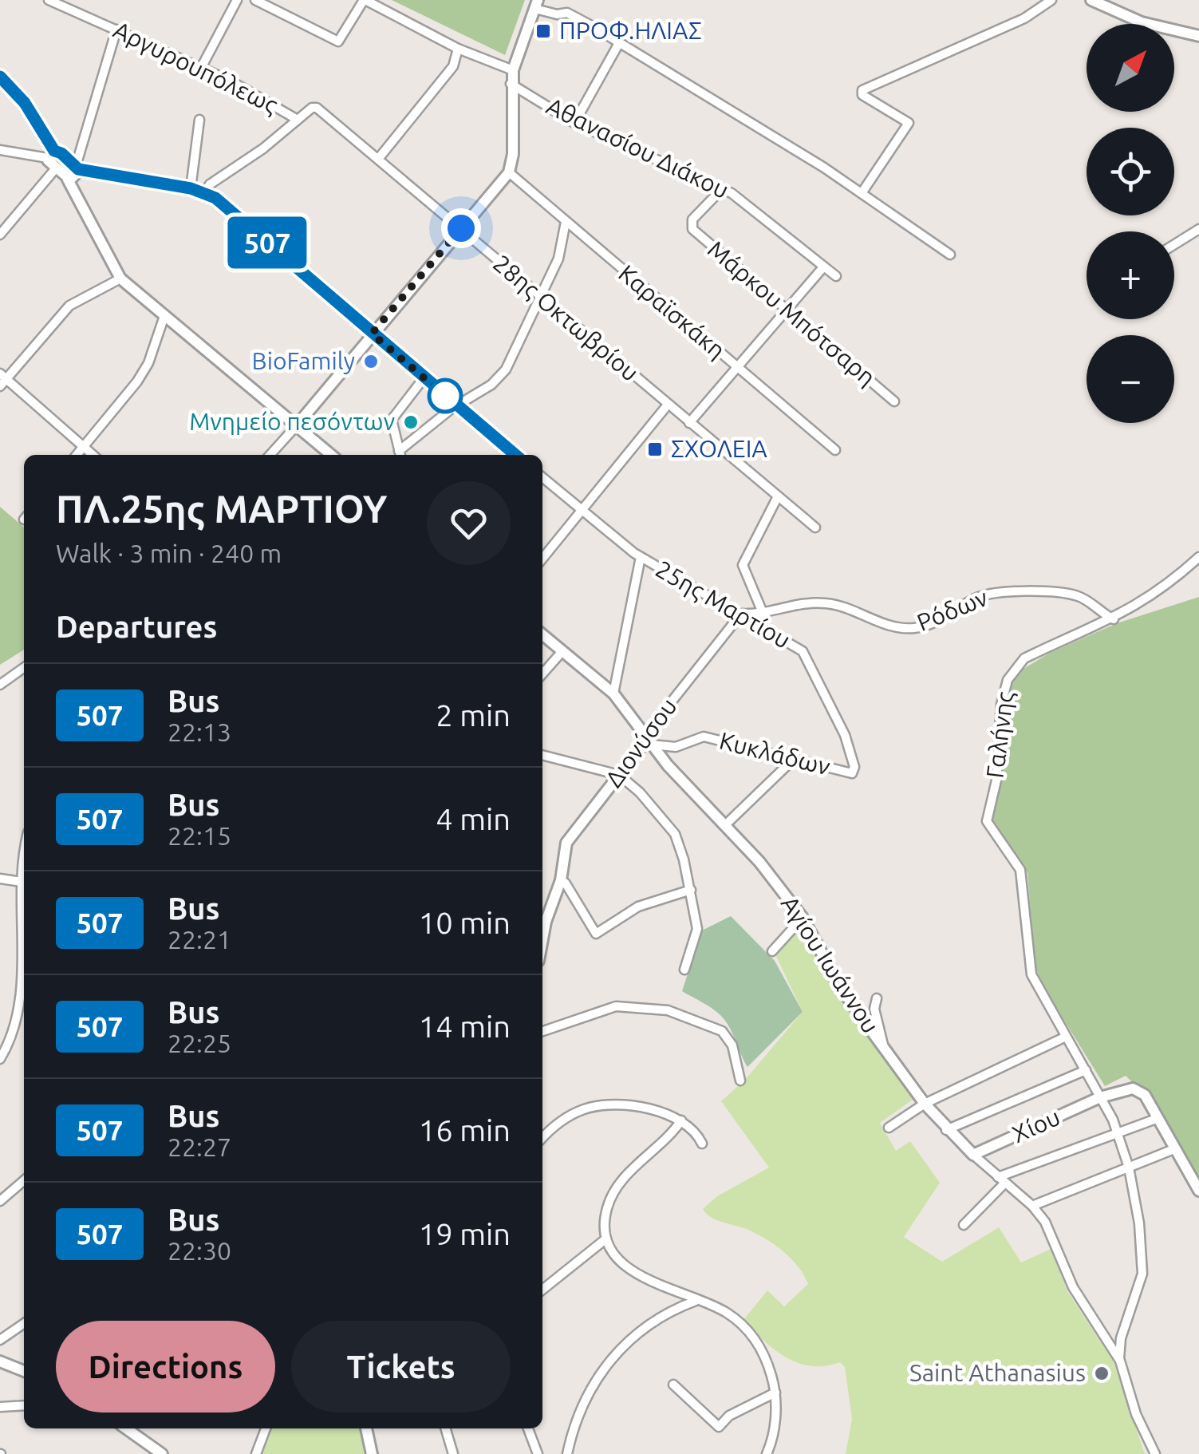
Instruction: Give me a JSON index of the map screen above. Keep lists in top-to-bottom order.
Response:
{
  "streets": {
    "street": [
      "Αργυρουπόλεως",
      "Αθανασίου Διάκου",
      "Καραϊσκάκη",
      "Μάρκου Μπότσαρη",
      "28ης Οκτωβρίου",
      "25ης Μαρτίου",
      "Ρόδων",
      "Γαλήνης",
      "Διονύσου",
      "Κυκλάδων",
      "Αγίου Ιωάννου",
      "Χίου"
    ]
  },
  "crossings": [
    ["Αργυρουπόλεως", "28ης Οκτωβρίου"],
    ["Αθανασίου Διάκου", "Μάρκου Μπότσαρη"],
    ["25ης Μαρτίου", "Ρόδων"],
    ["25ης Μαρτίου", "Διονύσου"],
    ["25ης Μαρτίου", "Κυκλάδων"],
    ["Ρόδων", "Γαλήνης"],
    ["Ρόδων", "Διονύσου"],
    ["Γαλήνης", "Αγίου Ιωάννου"],
    ["Γαλήνης", "Χίου"],
    ["Διονύσου", "Κυκλάδων"],
    ["Διονύσου", "Αγίου Ιωάννου"],
    ["Κυκλάδων", "Αγίου Ιωάννου"],
    ["Αγίου Ιωάννου", "Χίου"]
  ],
  "places": {
    "transit": ["ΠΡΟΦ.ΗΛΙΑΣ", "ΣΧΟΛΕΙΑ"],
    "other": ["BioFamily", "Μνημείο πεσόντων", "Saint Athanasius"]
  },
  "lines": ["bus line 507"],
  "north": "top right",
  "page": {
    "on_map": "507",
    "map_buttons": ["+", "−"],
    "heading": [
      ["ΠΛ.25ης ΜΑΡΤΙΟΥ", "Walk · 3 min · 240 m"],
      "Departures"
    ],
    "list": [
      {
        "mark": "507",
        "name": "Bus",
        "note": "22:13",
        "value": "2 min"
      },
      {
        "mark": "507",
        "name": "Bus",
        "note": "22:15",
        "value": "4 min"
      },
      {
        "mark": "507",
        "name": "Bus",
        "note": "22:21",
        "value": "10 min"
      },
      {
        "mark": "507",
        "name": "Bus",
        "note": "22:25",
        "value": "14 min"
      },
      {
        "mark": "507",
        "name": "Bus",
        "note": "22:27",
        "value": "16 min"
      },
      {
        "mark": "507",
        "name": "Bus",
        "note": "22:30",
        "value": "19 min"
      }
    ],
    "buttons": ["Directions", "Tickets"]
  }
}
